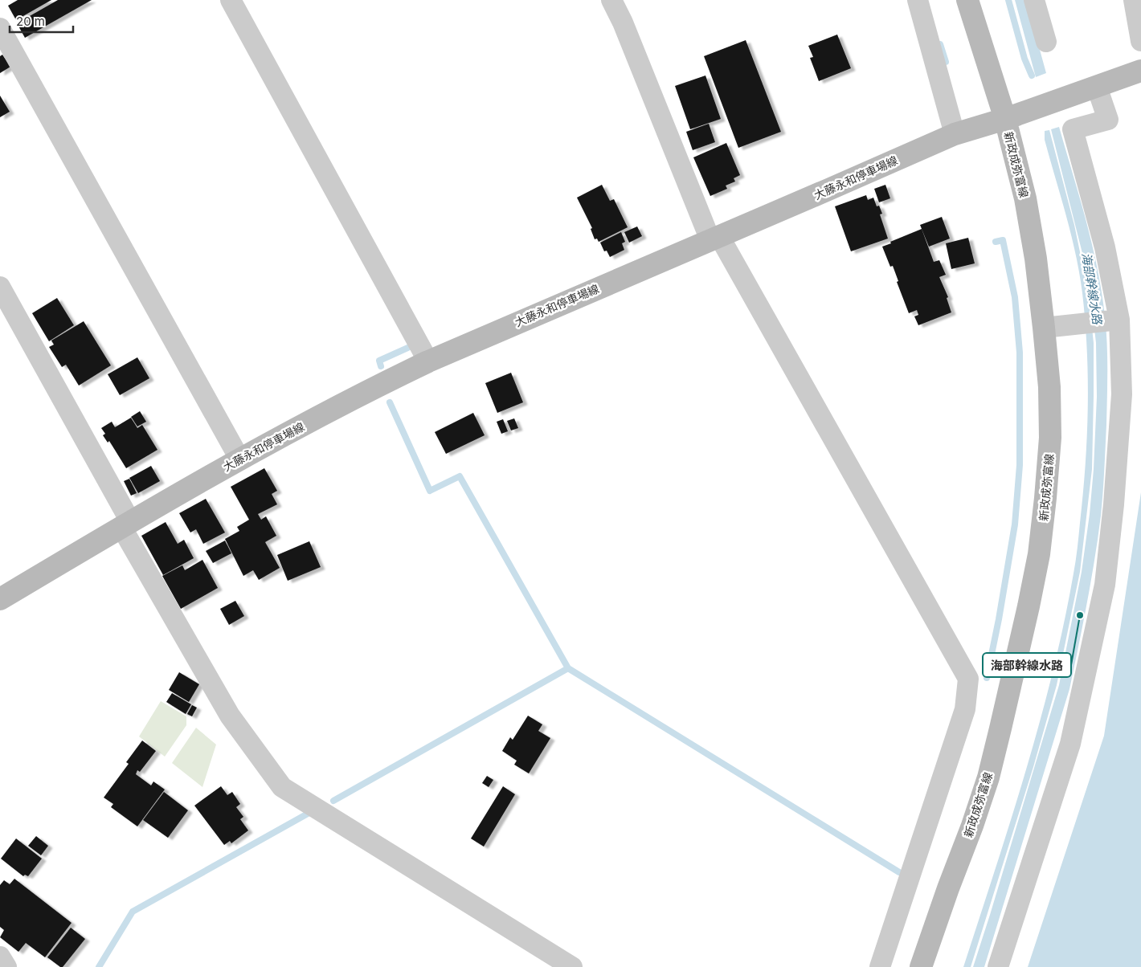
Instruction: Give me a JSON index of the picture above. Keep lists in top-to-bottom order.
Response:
{
  "streets": {
    "main road": ["新政成弥富線", "大藤永和停車場線"]
  },
  "crossings": [
    ["新政成弥富線", "大藤永和停車場線"]
  ],
  "water": ["海部幹線水路"],
  "places": ["海部幹線水路"],
  "scale_bar": "20 m"
}
